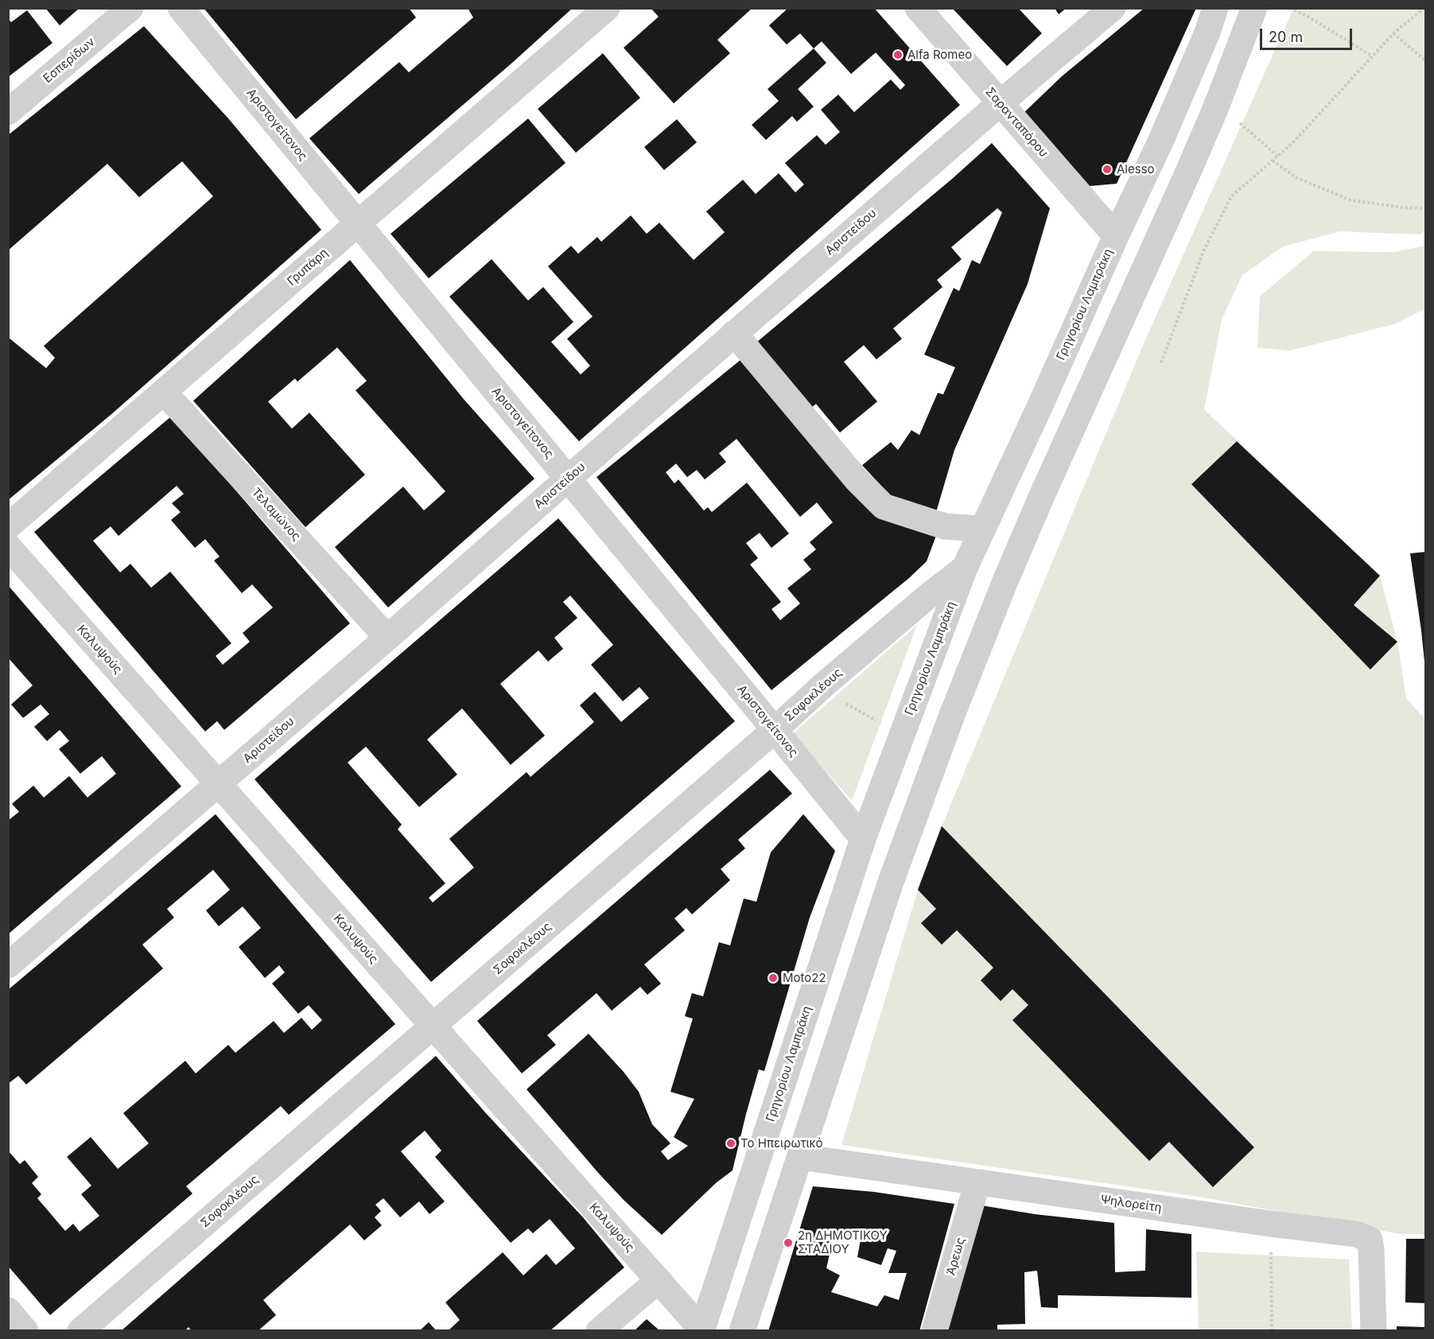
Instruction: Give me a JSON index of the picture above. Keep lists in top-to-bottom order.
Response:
{
  "streets": {
    "street": [
      "Εσπερίδων",
      "Σαρανταπόρου",
      "Αριστογείτονος",
      "Αριστείδου",
      "Γρυπάρη",
      "Γρηγορίου Λαμπράκη",
      "Τελαμώνος",
      "Καλυψούς",
      "Σοφοκλέους",
      "Ψηλορείτη",
      "Άρεως"
    ]
  },
  "crossings": [
    ["Σαρανταπόρου", "Αριστείδου"],
    ["Σαρανταπόρου", "Γρηγορίου Λαμπράκη"],
    ["Αριστογείτονος", "Αριστείδου"],
    ["Αριστογείτονος", "Γρυπάρη"],
    ["Αριστογείτονος", "Γρηγορίου Λαμπράκη"],
    ["Αριστογείτονος", "Σοφοκλέους"],
    ["Αριστείδου", "Τελαμώνος"],
    ["Αριστείδου", "Καλυψούς"],
    ["Γρυπάρη", "Τελαμώνος"],
    ["Γρηγορίου Λαμπράκη", "Καλυψούς"],
    ["Γρηγορίου Λαμπράκη", "Σοφοκλέους"],
    ["Καλυψούς", "Σοφοκλέους"],
    ["Ψηλορείτη", "Άρεως"]
  ],
  "places": [
    "Alfa Romeo",
    "Alesso",
    "Moto22",
    "Το Ηπειρωτικό",
    "2η ΔΗΜΟΤΙΚΟΥ ΣΤΑΔΙΟΥ"
  ],
  "scale_bar": "20 m"
}
